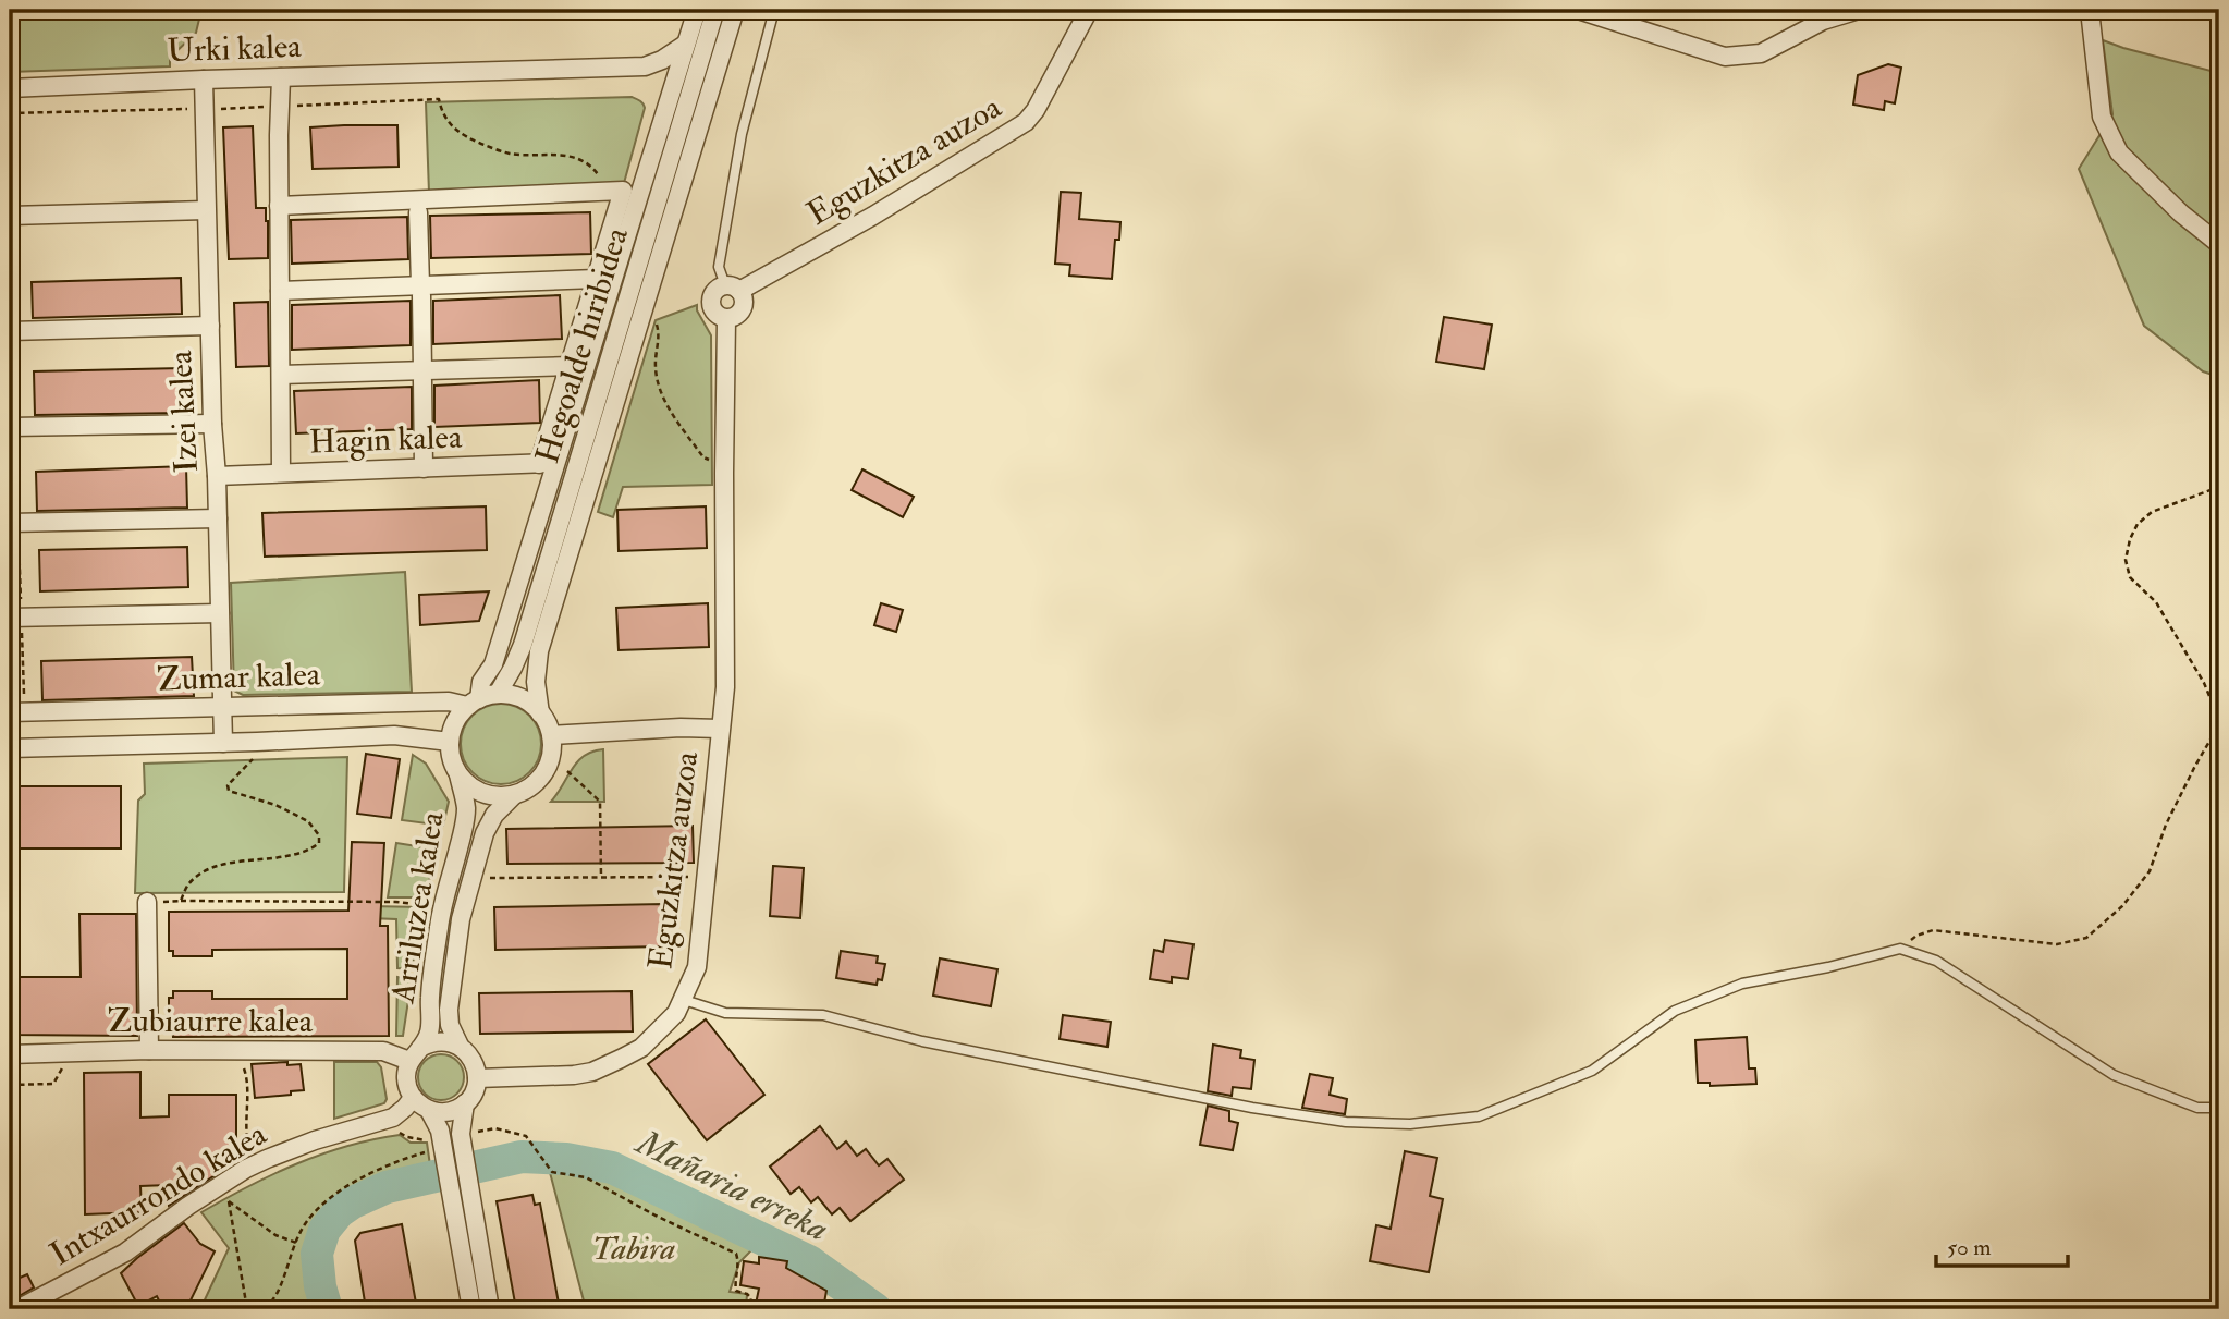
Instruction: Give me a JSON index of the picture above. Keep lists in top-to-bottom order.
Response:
{
  "streets": {
    "street": [
      "Urki kalea",
      "Eguzkitza auzoa",
      "Hegoalde hiribidea",
      "Izei kalea",
      "Hagin kalea",
      "Zumar kalea",
      "Arriluzea kalea",
      "Zubiaurre kalea",
      "Intxaurrondo kalea"
    ]
  },
  "crossings": [
    ["Urki kalea", "Izei kalea"],
    ["Eguzkitza auzoa", "Hegoalde hiribidea"],
    ["Eguzkitza auzoa", "Zumar kalea"],
    ["Eguzkitza auzoa", "Arriluzea kalea"],
    ["Hegoalde hiribidea", "Hagin kalea"],
    ["Hegoalde hiribidea", "Zumar kalea"],
    ["Hegoalde hiribidea", "Arriluzea kalea"],
    ["Izei kalea", "Hagin kalea"],
    ["Izei kalea", "Zumar kalea"],
    ["Zumar kalea", "Arriluzea kalea"],
    ["Arriluzea kalea", "Zubiaurre kalea"],
    ["Arriluzea kalea", "Intxaurrondo kalea"],
    ["Zubiaurre kalea", "Intxaurrondo kalea"]
  ],
  "water": ["Mañaria erreka"],
  "parks": ["Tabira"],
  "scale_bar": "50 m"
}
